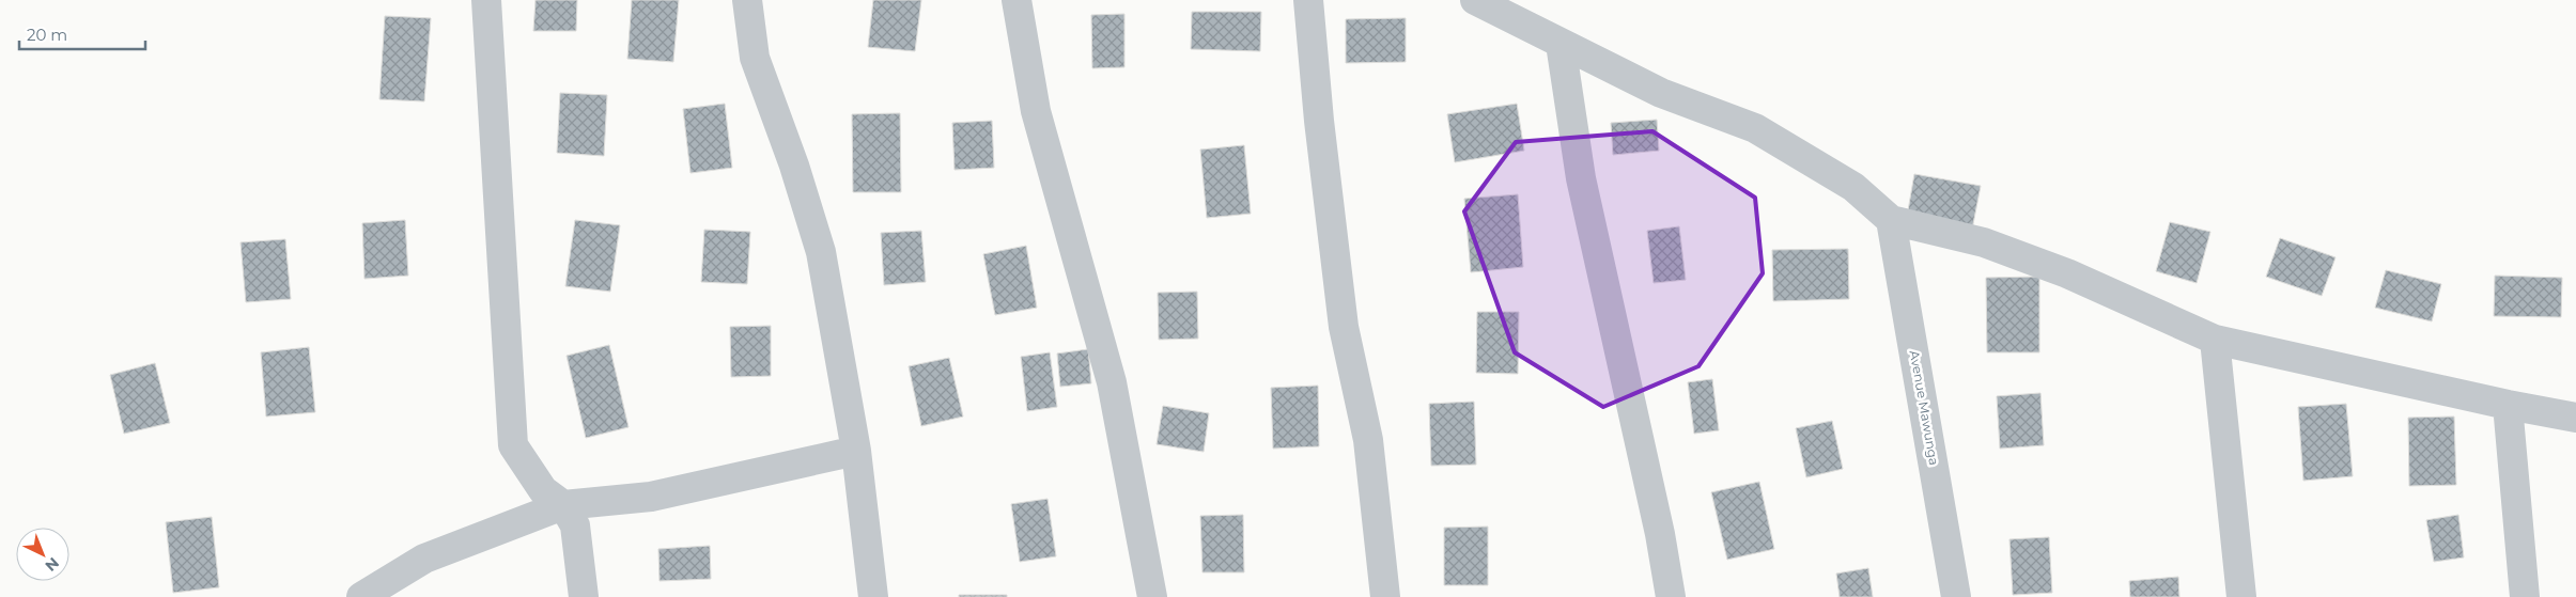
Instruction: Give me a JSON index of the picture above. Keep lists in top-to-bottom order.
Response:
{
  "streets": {
    "street": ["Avenue Mawunga"]
  },
  "scale_bar": "20 m",
  "north": "bottom right"
}
